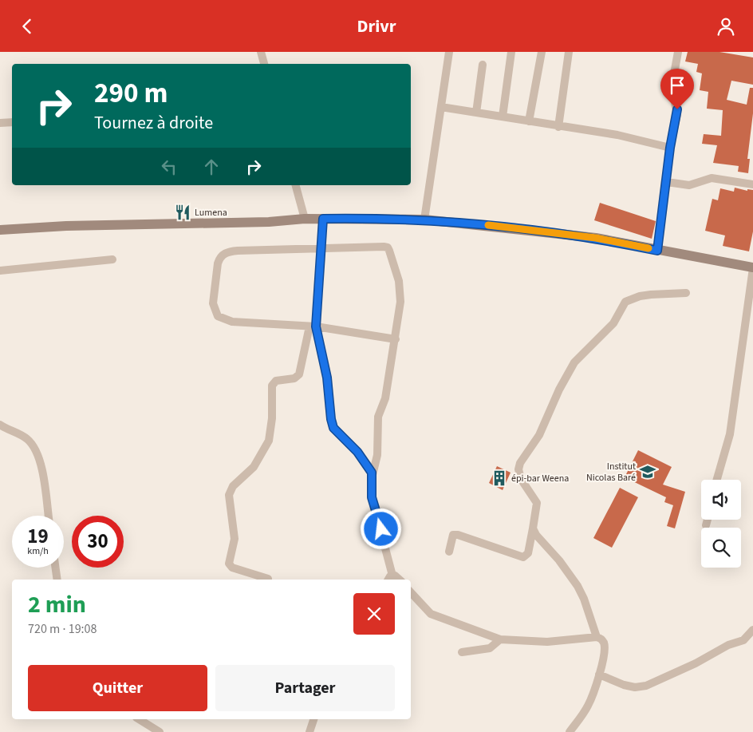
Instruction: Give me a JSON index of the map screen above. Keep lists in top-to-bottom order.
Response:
{
  "places": {
    "restaurant": ["Lumena"],
    "school or university": ["Institut Nicolas Baré"],
    "building": ["épi-bar Weena"]
  },
  "page": {
    "header": "Drivr",
    "turn": ["290 m", "Tournez à droite"],
    "speed": "19 km/h",
    "limit": "30",
    "heading": ["2 min", "720 m · 19:08"],
    "buttons": ["Quitter", "Partager"]
  }
}
